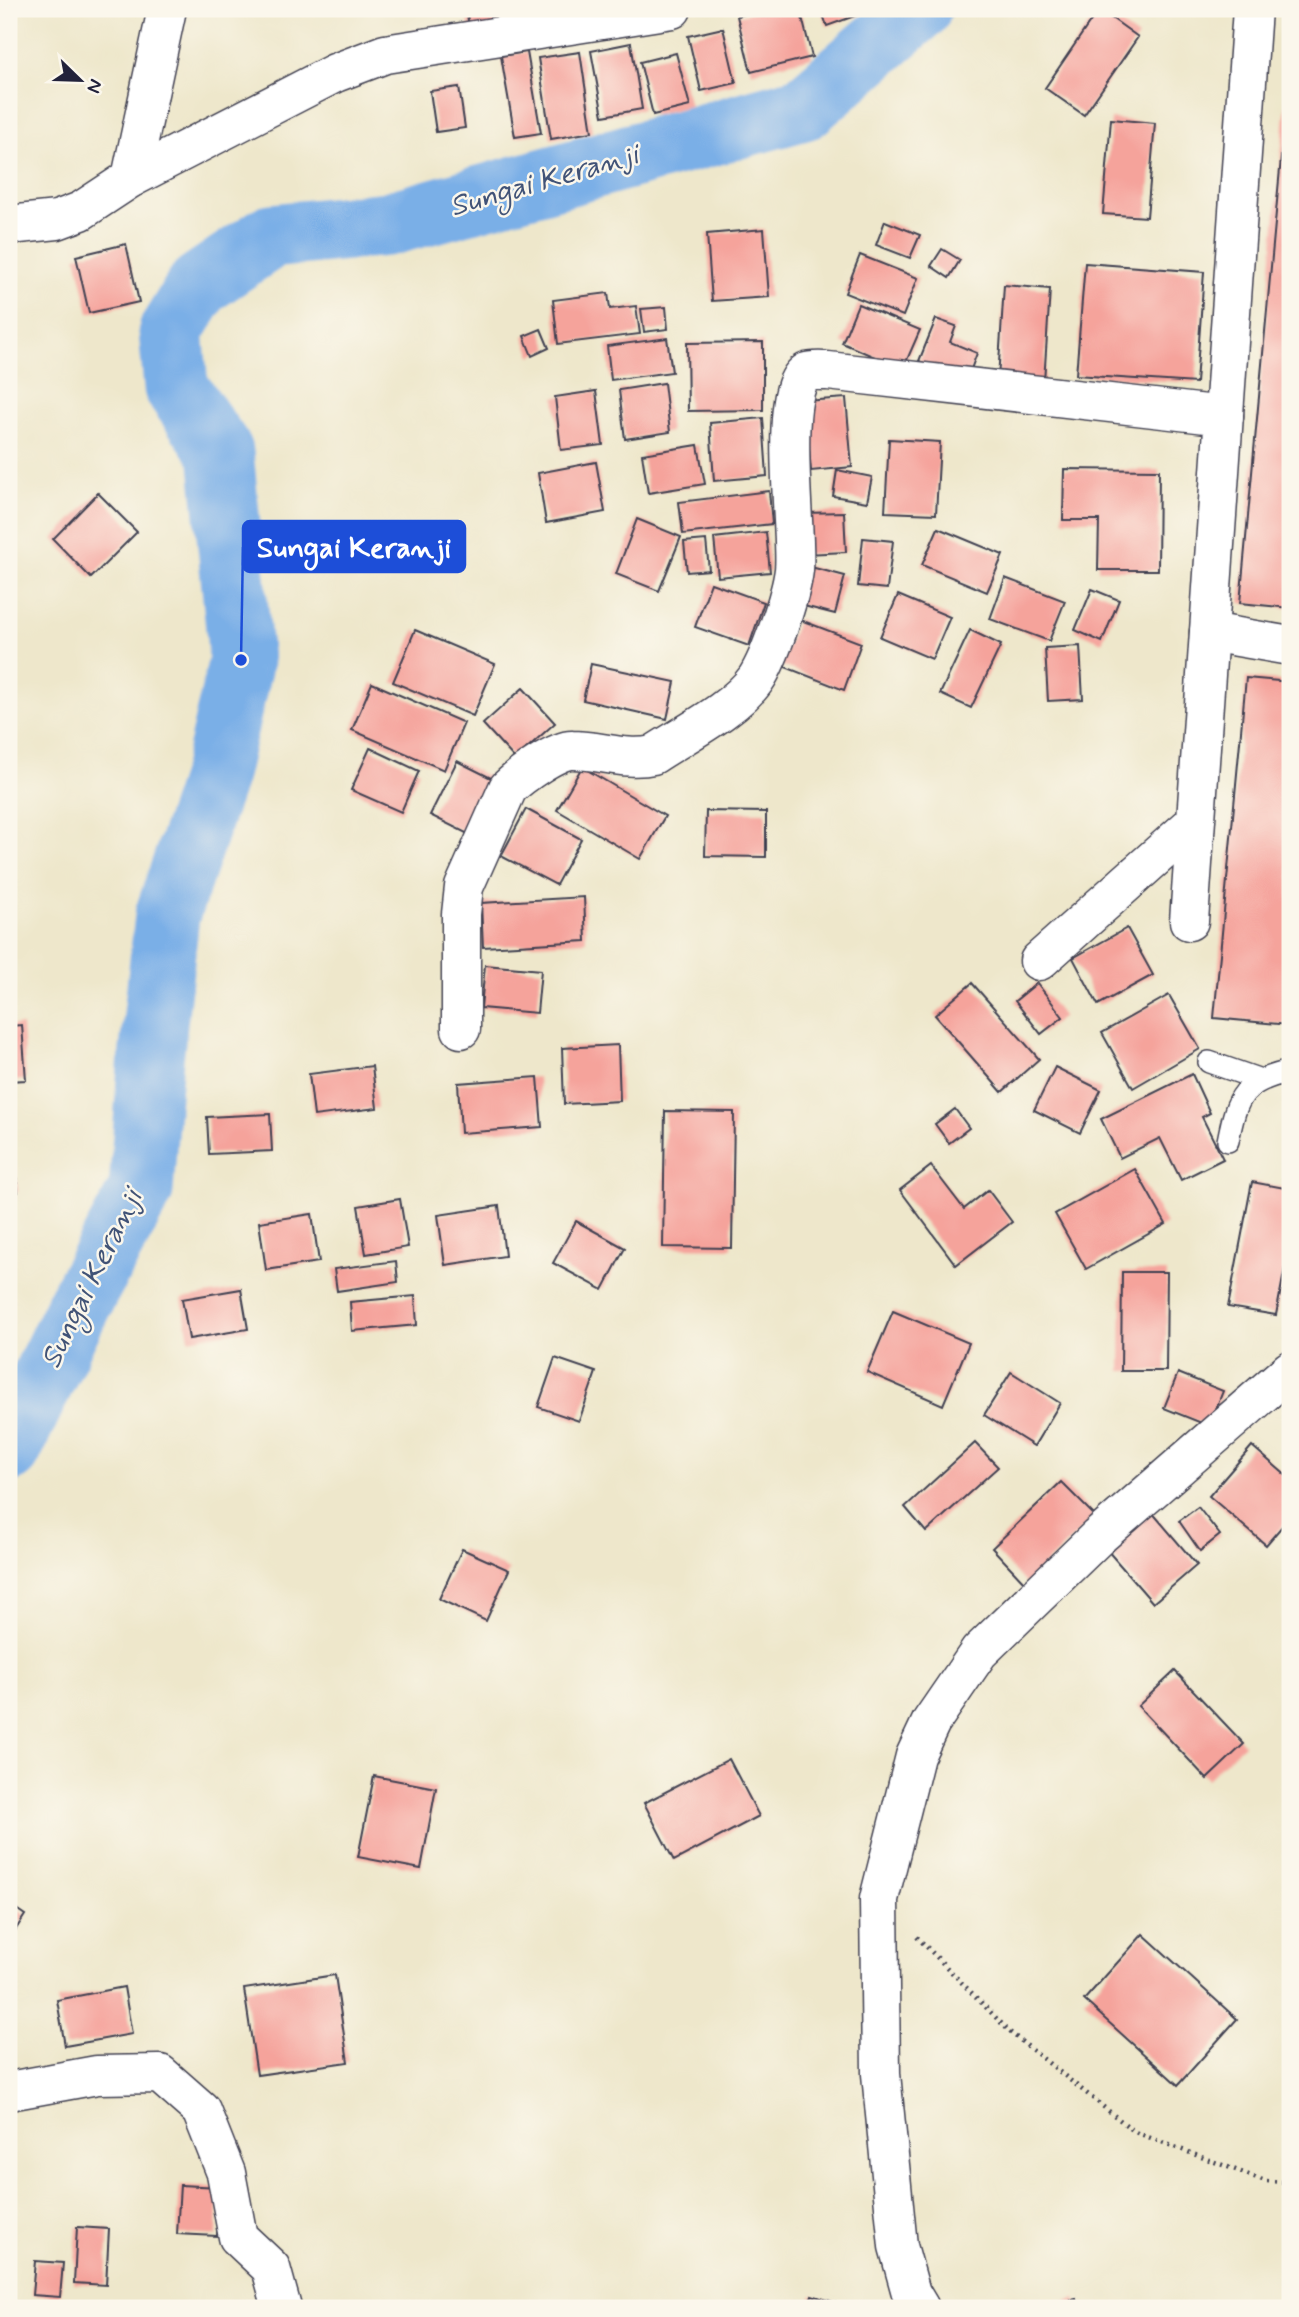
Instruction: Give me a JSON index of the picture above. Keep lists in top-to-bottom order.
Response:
{
  "water": ["Sungai Keranji"],
  "places": ["Sungai Keranji"],
  "north": "bottom right"
}
